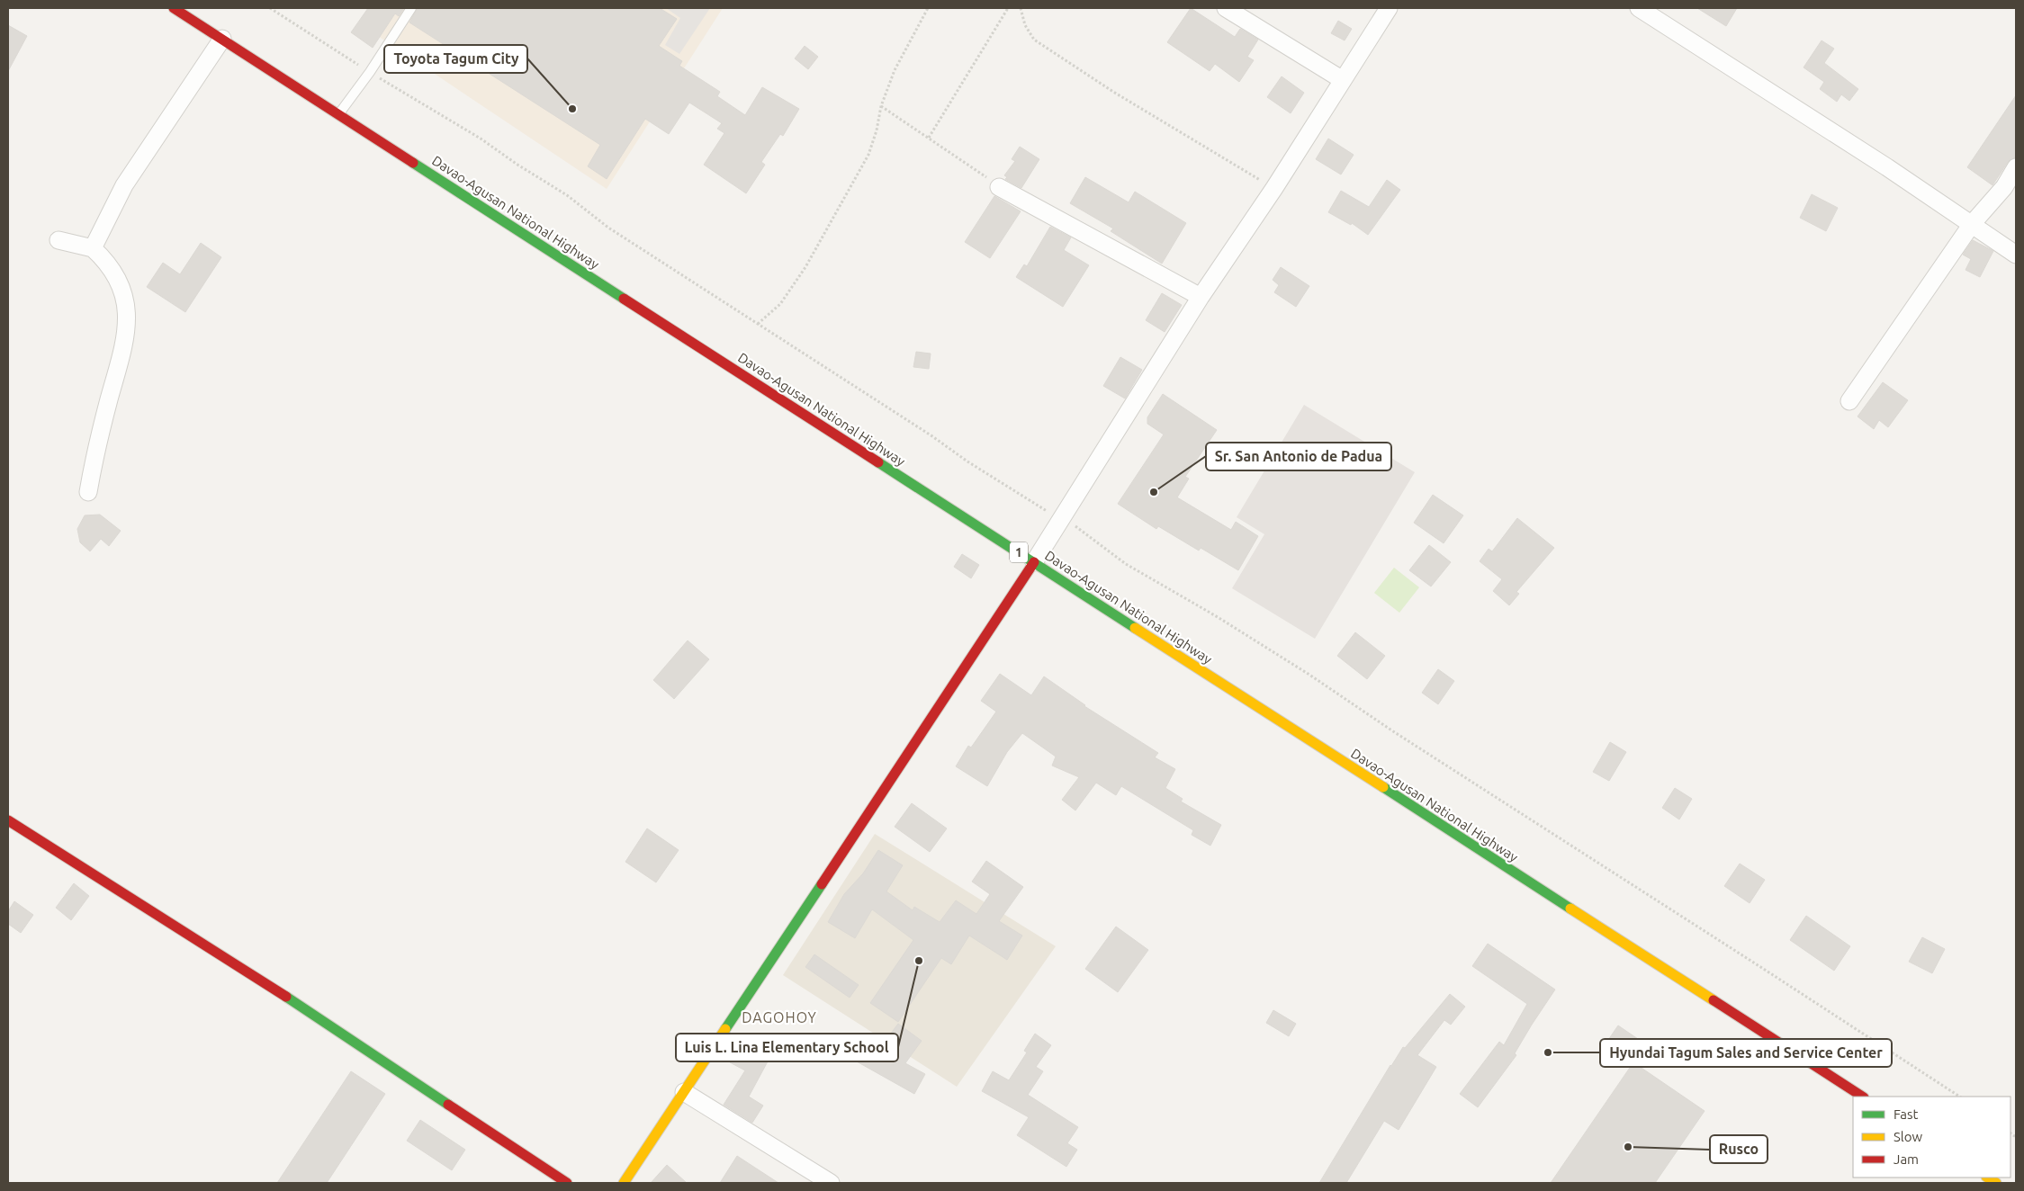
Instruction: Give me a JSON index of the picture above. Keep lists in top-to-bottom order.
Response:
{
  "streets": {
    "main road": ["Davao-Agusan National Highway", "1"]
  },
  "districts": ["DAGOHOY"],
  "places": [
    "Toyota Tagum City",
    "Sr. San Antonio de Padua",
    "Luis L. Lina Elementary School",
    "Hyundai Tagum Sales and Service Center",
    "Rusco"
  ],
  "legend": ["Fast", "Slow", "Jam"]
}
